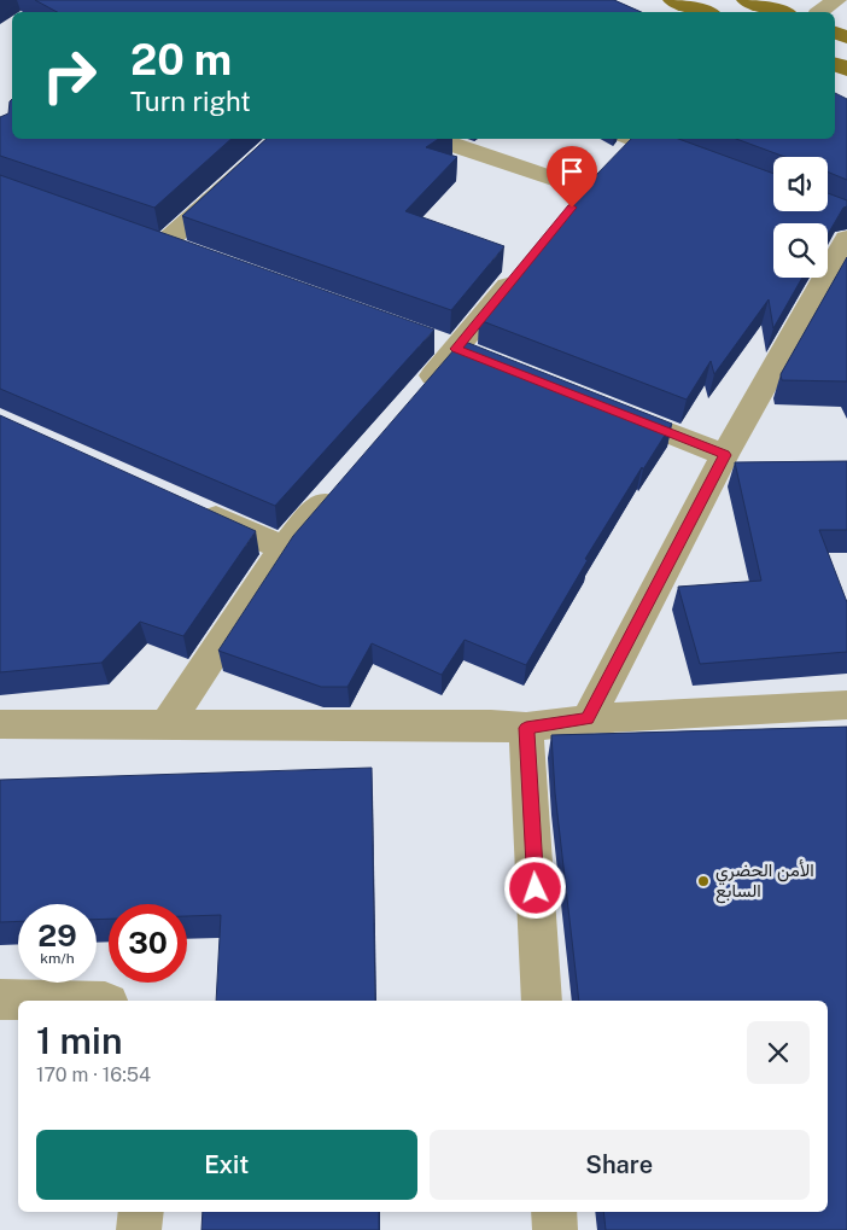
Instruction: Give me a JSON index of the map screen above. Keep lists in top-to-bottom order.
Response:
{
  "places": ["الأمن الحضري السابع"],
  "page": {
    "turn": ["20 m", "Turn right"],
    "speed": "29 km/h",
    "limit": "30",
    "heading": ["1 min", "170 m · 16:54"],
    "buttons": ["Exit", "Share"]
  }
}
